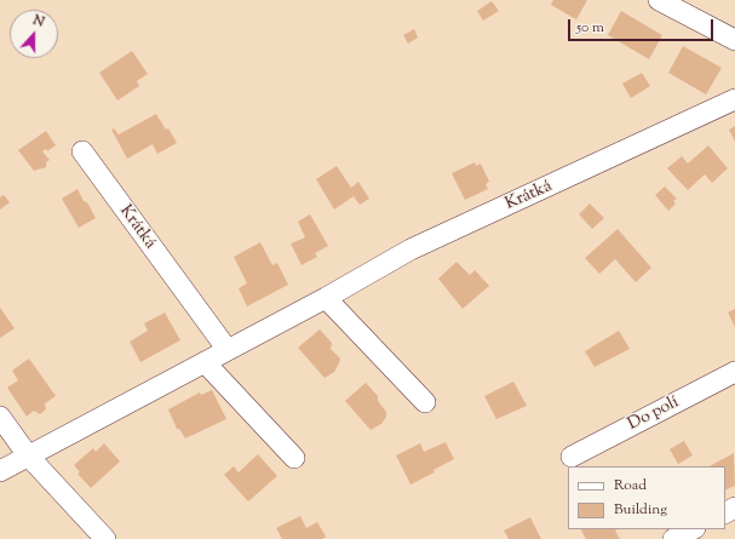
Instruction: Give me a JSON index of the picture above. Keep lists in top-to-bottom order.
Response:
{
  "streets": {
    "street": ["Krátká", "Do polí"]
  },
  "legend": ["Road", "Building"],
  "scale_bar": "50 m",
  "north": "top"
}
